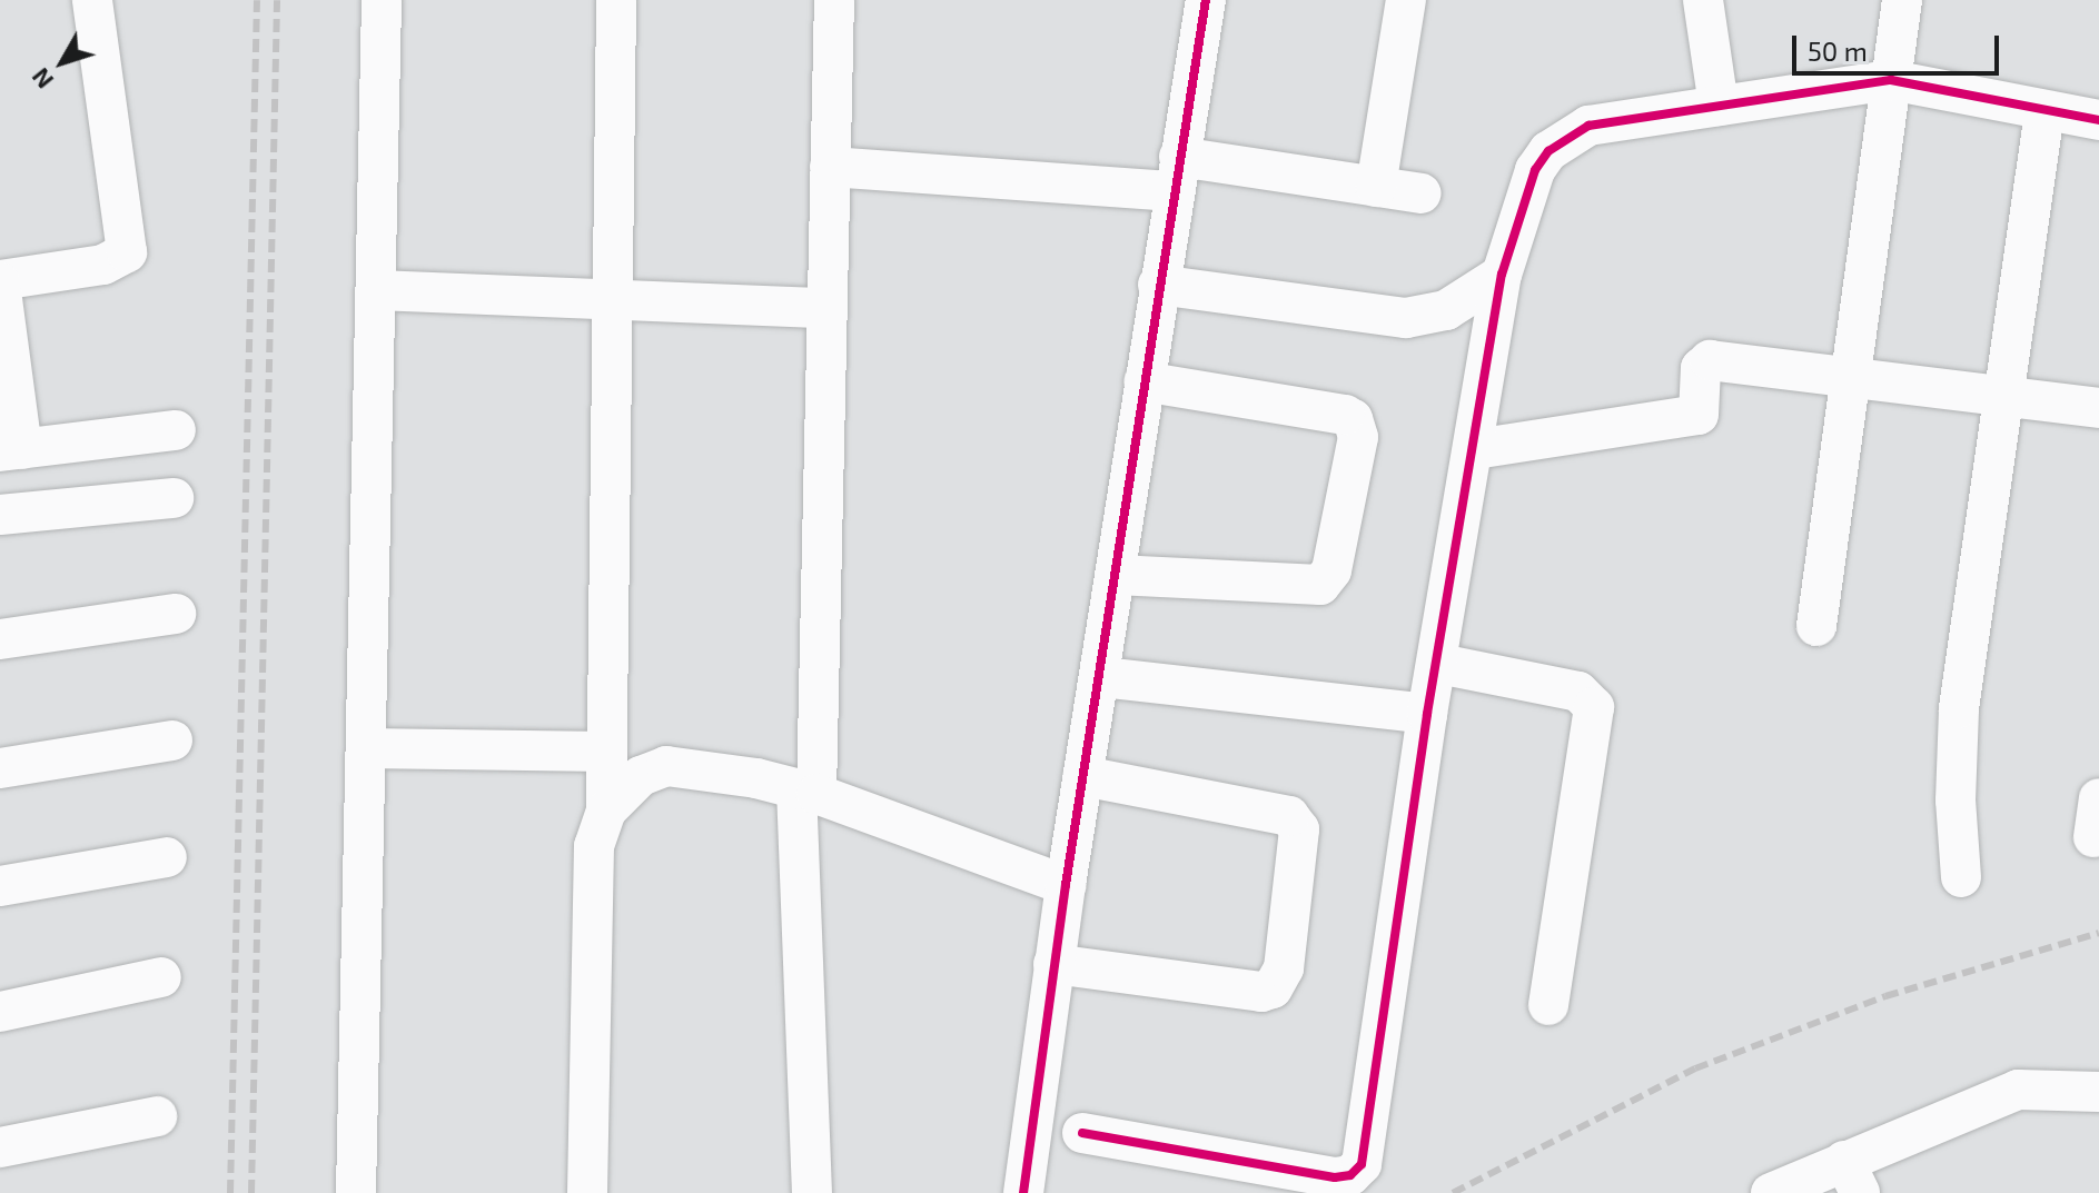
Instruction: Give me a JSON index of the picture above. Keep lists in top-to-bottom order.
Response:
{
  "scale_bar": "50 m",
  "north": "bottom left"
}
